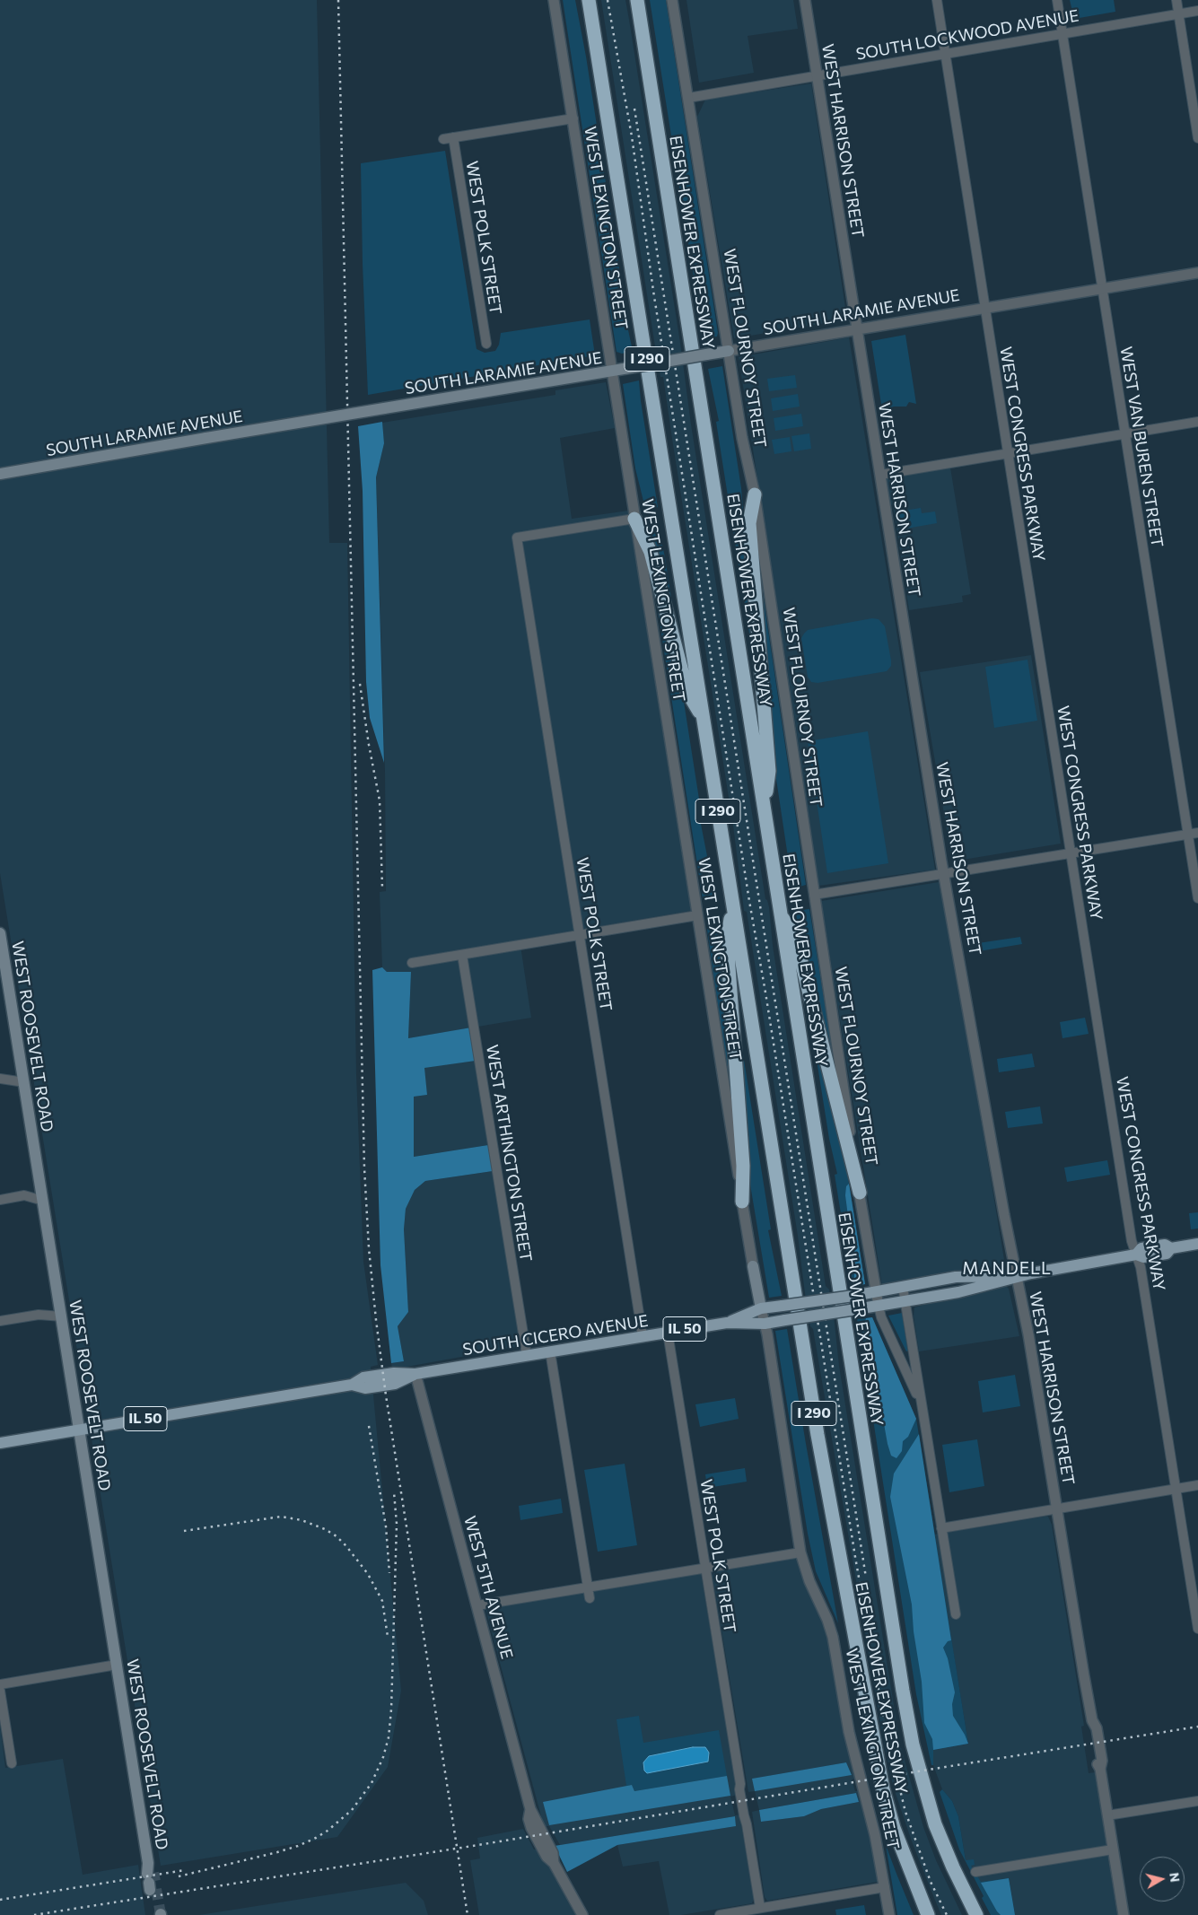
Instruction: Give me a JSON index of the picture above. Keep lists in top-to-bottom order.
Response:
{
  "streets": {
    "highway": ["EISENHOWER EXPRESSWAY", "I 290"],
    "main road": [
      "WEST LEXINGTON STREET",
      "SOUTH LARAMIE AVENUE",
      "WEST ROOSEVELT ROAD",
      "IL 50",
      "SOUTH CICERO AVENUE"
    ],
    "street": [
      "SOUTH LOCKWOOD AVENUE",
      "WEST HARRISON STREET",
      "WEST POLK STREET",
      "WEST FLOURNOY STREET",
      "WEST VAN BUREN STREET",
      "WEST CONGRESS PARKWAY",
      "WEST ARTHINGTON STREET",
      "WEST 5TH AVENUE"
    ]
  },
  "crossings": [
    ["SOUTH LOCKWOOD AVENUE", "WEST HARRISON STREET"],
    ["SOUTH LOCKWOOD AVENUE", "WEST FLOURNOY STREET"],
    ["SOUTH LOCKWOOD AVENUE", "WEST VAN BUREN STREET"],
    ["SOUTH LOCKWOOD AVENUE", "WEST CONGRESS PARKWAY"],
    ["WEST HARRISON STREET", "SOUTH LARAMIE AVENUE"],
    ["WEST HARRISON STREET", "SOUTH CICERO AVENUE"],
    ["WEST LEXINGTON STREET", "WEST POLK STREET"],
    ["WEST LEXINGTON STREET", "SOUTH LARAMIE AVENUE"],
    ["WEST LEXINGTON STREET", "SOUTH CICERO AVENUE"],
    ["WEST POLK STREET", "SOUTH CICERO AVENUE"],
    ["SOUTH LARAMIE AVENUE", "WEST FLOURNOY STREET"],
    ["SOUTH LARAMIE AVENUE", "WEST VAN BUREN STREET"],
    ["SOUTH LARAMIE AVENUE", "WEST CONGRESS PARKWAY"],
    ["WEST FLOURNOY STREET", "SOUTH CICERO AVENUE"],
    ["WEST CONGRESS PARKWAY", "SOUTH CICERO AVENUE"],
    ["WEST ROOSEVELT ROAD", "SOUTH CICERO AVENUE"],
    ["WEST ARTHINGTON STREET", "SOUTH CICERO AVENUE"],
    ["SOUTH CICERO AVENUE", "WEST 5TH AVENUE"]
  ],
  "districts": ["MANDELL"],
  "north": "right"
}
